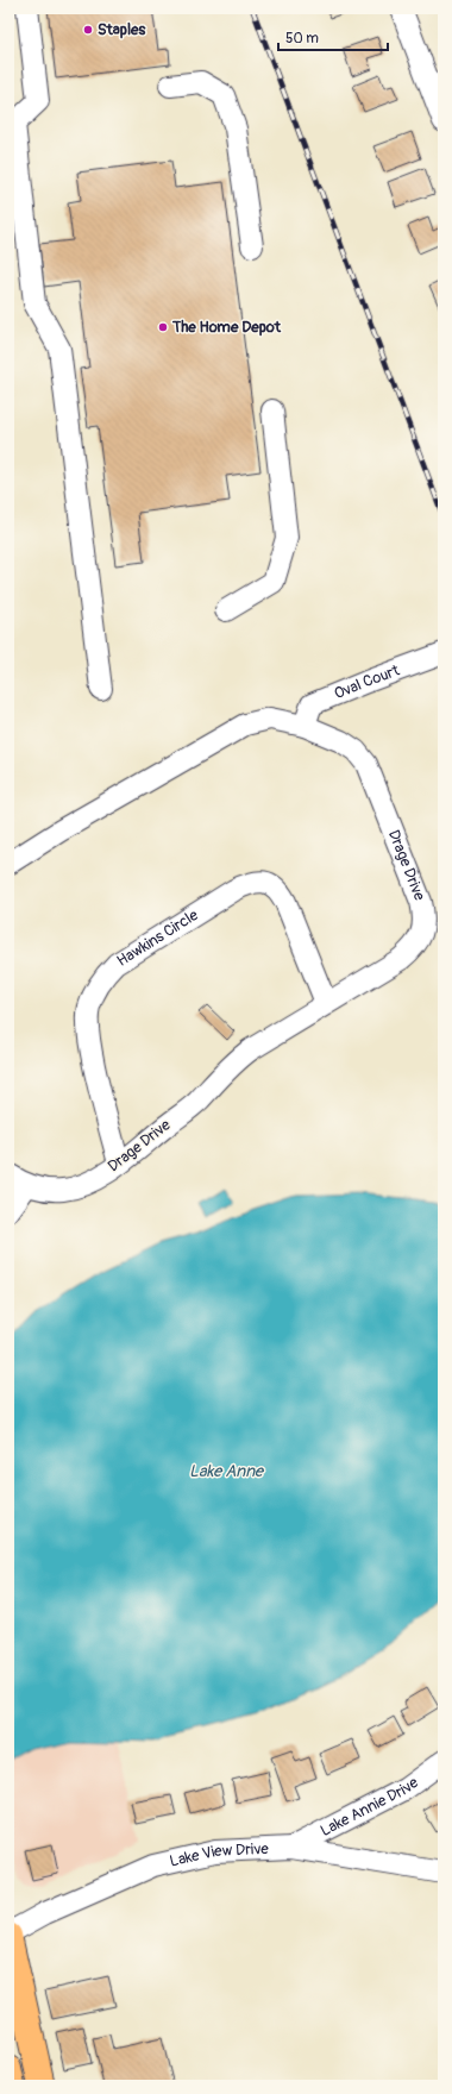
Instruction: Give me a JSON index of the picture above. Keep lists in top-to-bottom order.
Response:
{
  "streets": {
    "street": [
      "Oval Court",
      "Drage Drive",
      "Hawkins Circle",
      "Lake Annie Drive",
      "Lake View Drive"
    ]
  },
  "crossings": [
    ["Oval Court", "Drage Drive"],
    ["Drage Drive", "Hawkins Circle"],
    ["Lake Annie Drive", "Lake View Drive"]
  ],
  "water": ["Lake Anne"],
  "places": ["Staples", "The Home Depot"],
  "scale_bar": "50 m"
}
